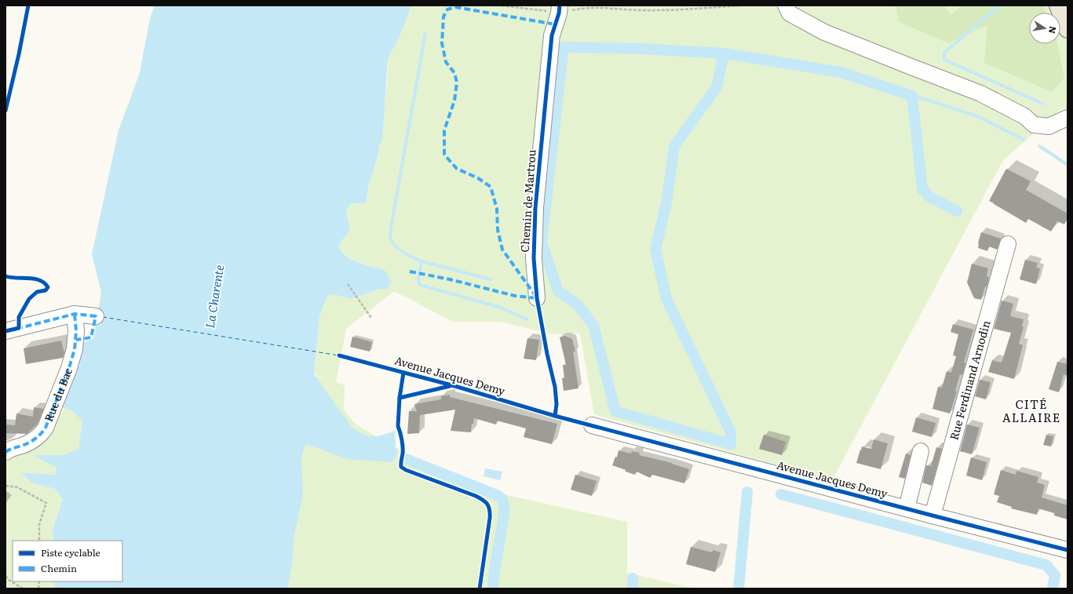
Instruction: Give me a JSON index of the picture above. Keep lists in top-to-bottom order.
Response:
{
  "streets": {
    "street": [
      "Chemin de Martrou",
      "Avenue Jacques Demy",
      "Rue Ferdinand Arnodin",
      "Rue du Bac"
    ]
  },
  "crossings": [
    ["Avenue Jacques Demy", "Rue Ferdinand Arnodin"]
  ],
  "districts": ["CITÉ ALLAIRE"],
  "water": ["La Charente"],
  "legend": ["Piste cyclable", "Chemin"],
  "north": "right"
}
